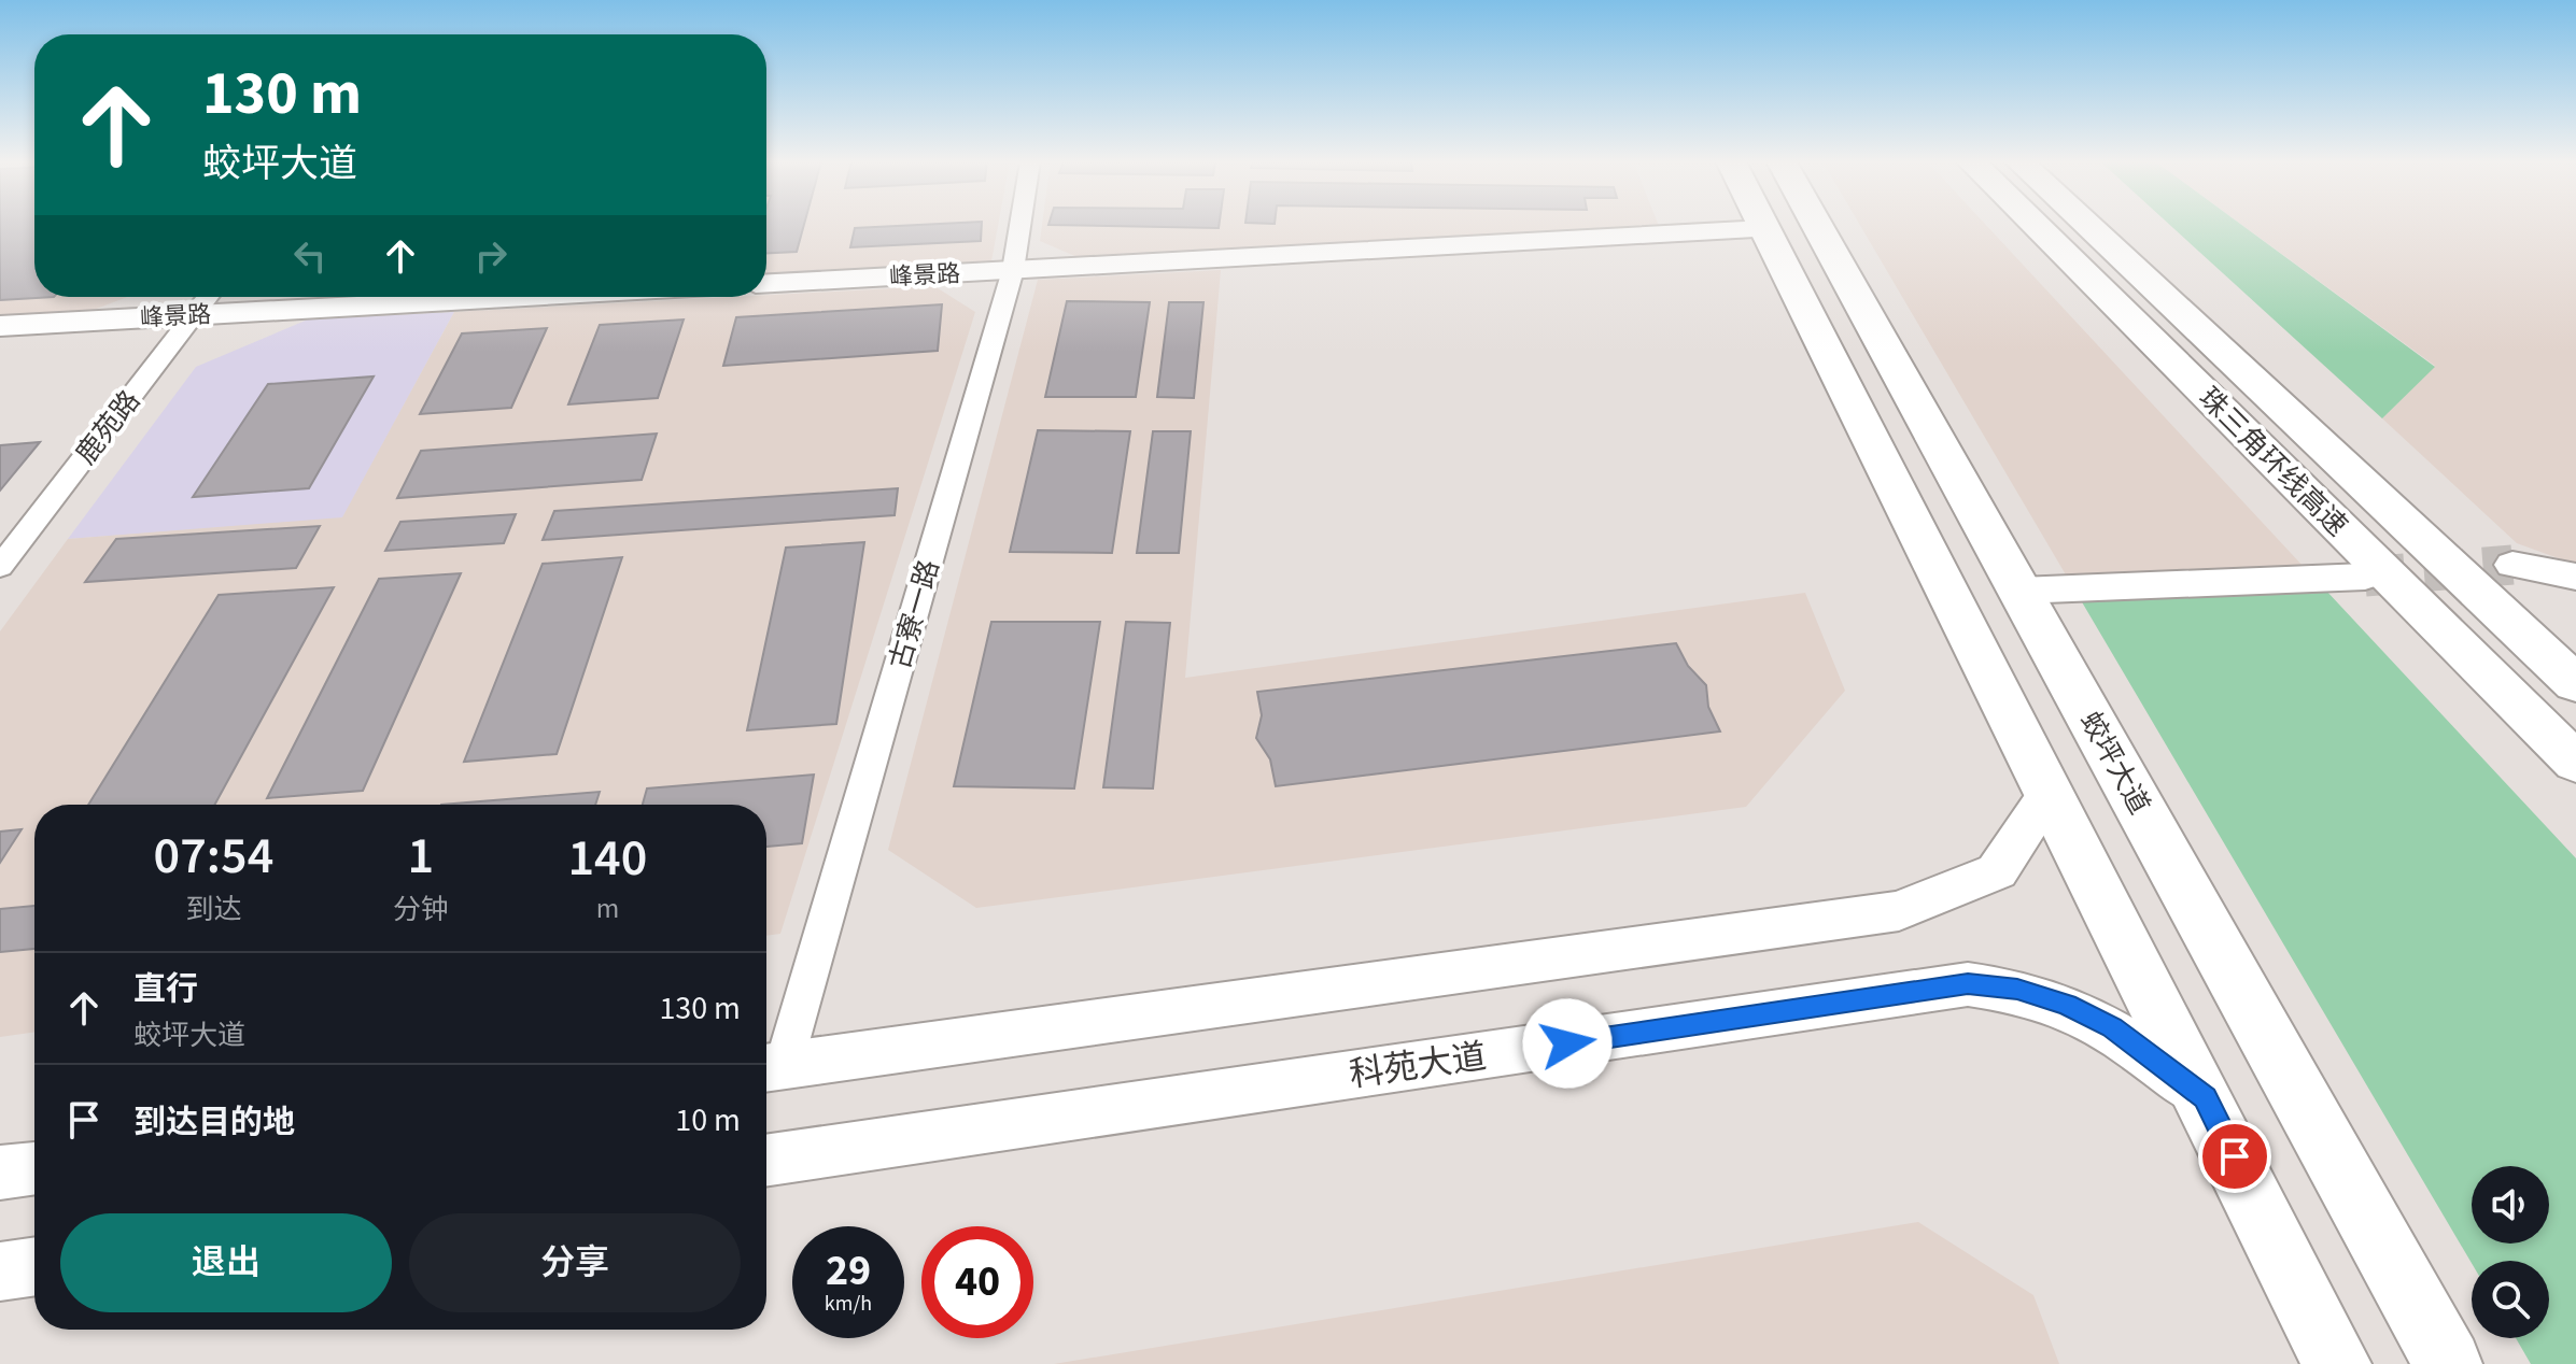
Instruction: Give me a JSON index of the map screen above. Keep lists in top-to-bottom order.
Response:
{
  "streets": {
    "highway": ["珠三角环线高速", "蛟坪大道"],
    "street": [
      "峰景路",
      "鹿苑路",
      "古寮一路",
      "科苑大道"
    ]
  },
  "crossings": [
    ["峰景路", "鹿苑路"],
    ["峰景路", "古寮一路"]
  ],
  "page": {
    "turn": ["130 m", "蛟坪大道"],
    "eta": [
      "07:54",
      "到达",
      "1",
      "分钟",
      "140",
      "m"
    ],
    "list": [
      {
        "name": "直行",
        "note": "蛟坪大道",
        "value": "130 m"
      },
      {
        "name": "到达目的地",
        "value": "10 m"
      }
    ],
    "buttons": ["退出", "分享"],
    "speed": "29 km/h",
    "limit": "40"
  }
}
